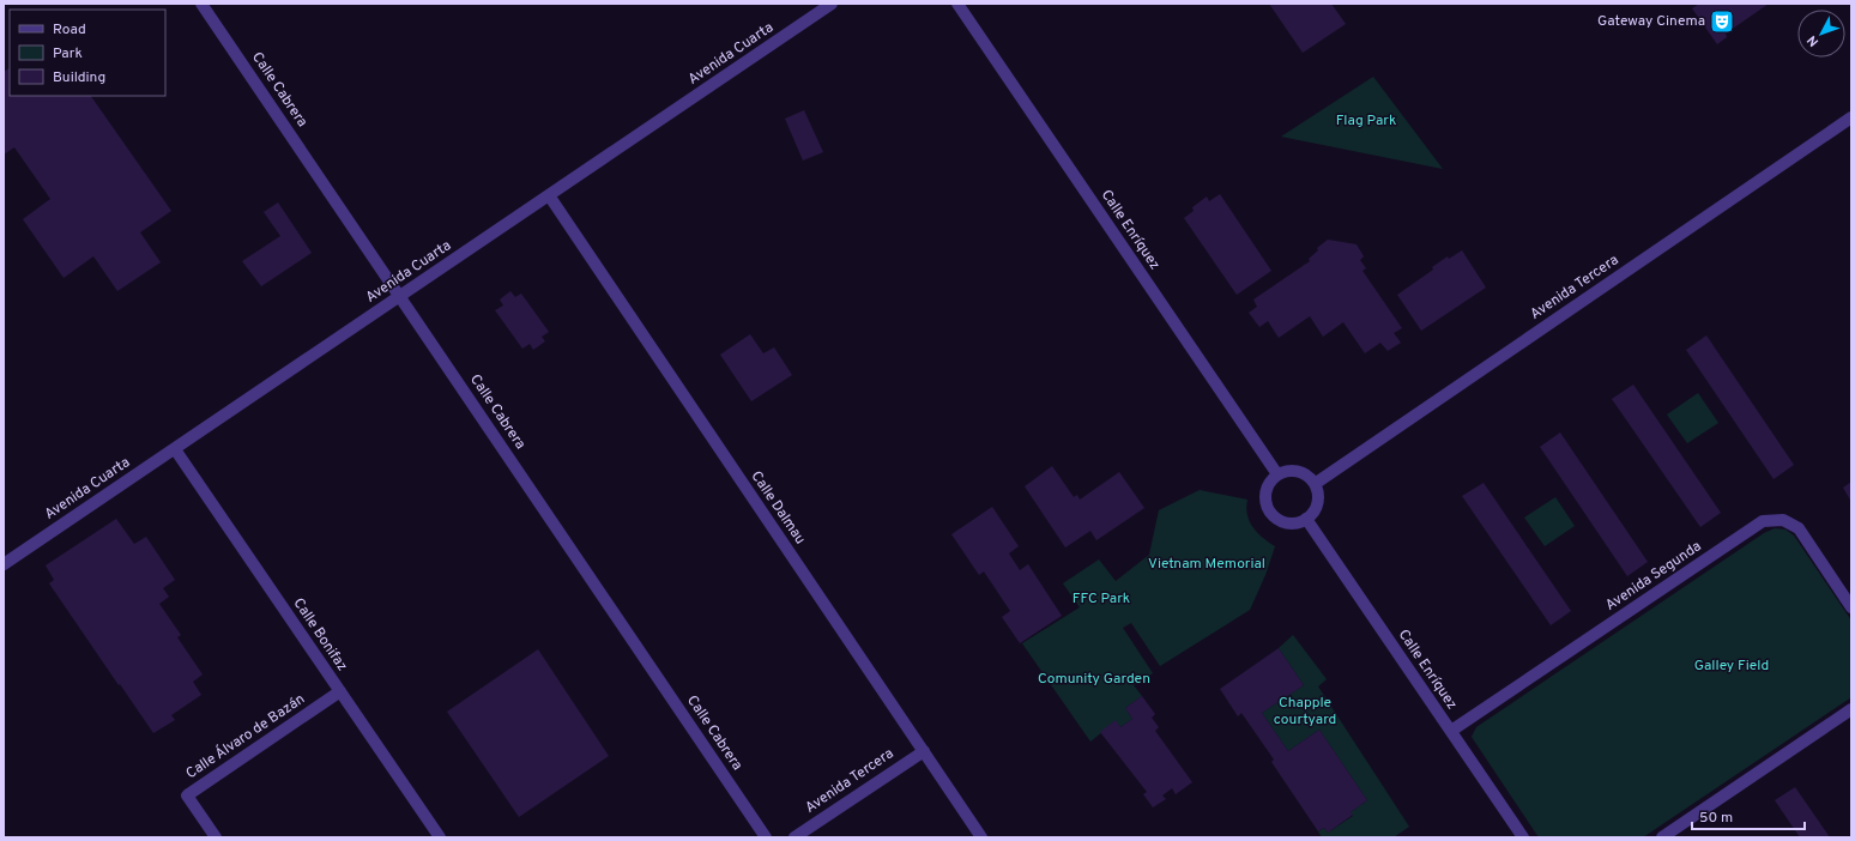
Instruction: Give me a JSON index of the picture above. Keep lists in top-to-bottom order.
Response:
{
  "streets": {
    "street": [
      "Avenida Cuarta",
      "Calle Cabrera",
      "Calle Enríquez",
      "Avenida Tercera",
      "Calle Dalmau",
      "Avenida Segunda",
      "Calle Bonifaz",
      "Calle Álvaro de Bazán"
    ]
  },
  "crossings": [
    ["Avenida Cuarta", "Calle Cabrera"],
    ["Avenida Cuarta", "Calle Dalmau"],
    ["Avenida Cuarta", "Calle Bonifaz"],
    ["Calle Enríquez", "Avenida Tercera"],
    ["Calle Enríquez", "Avenida Segunda"],
    ["Avenida Tercera", "Calle Dalmau"],
    ["Calle Bonifaz", "Calle Álvaro de Bazán"]
  ],
  "parks": [
    "Flag Park",
    "Vietnam Memorial",
    "FFC Park",
    "Galley Field",
    "Comunity Garden",
    "Chapple courtyard"
  ],
  "places": {
    "theatre": ["Gateway Cinema"]
  },
  "legend": ["Road", "Park", "Building"],
  "scale_bar": "50 m",
  "north": "bottom left"
}
